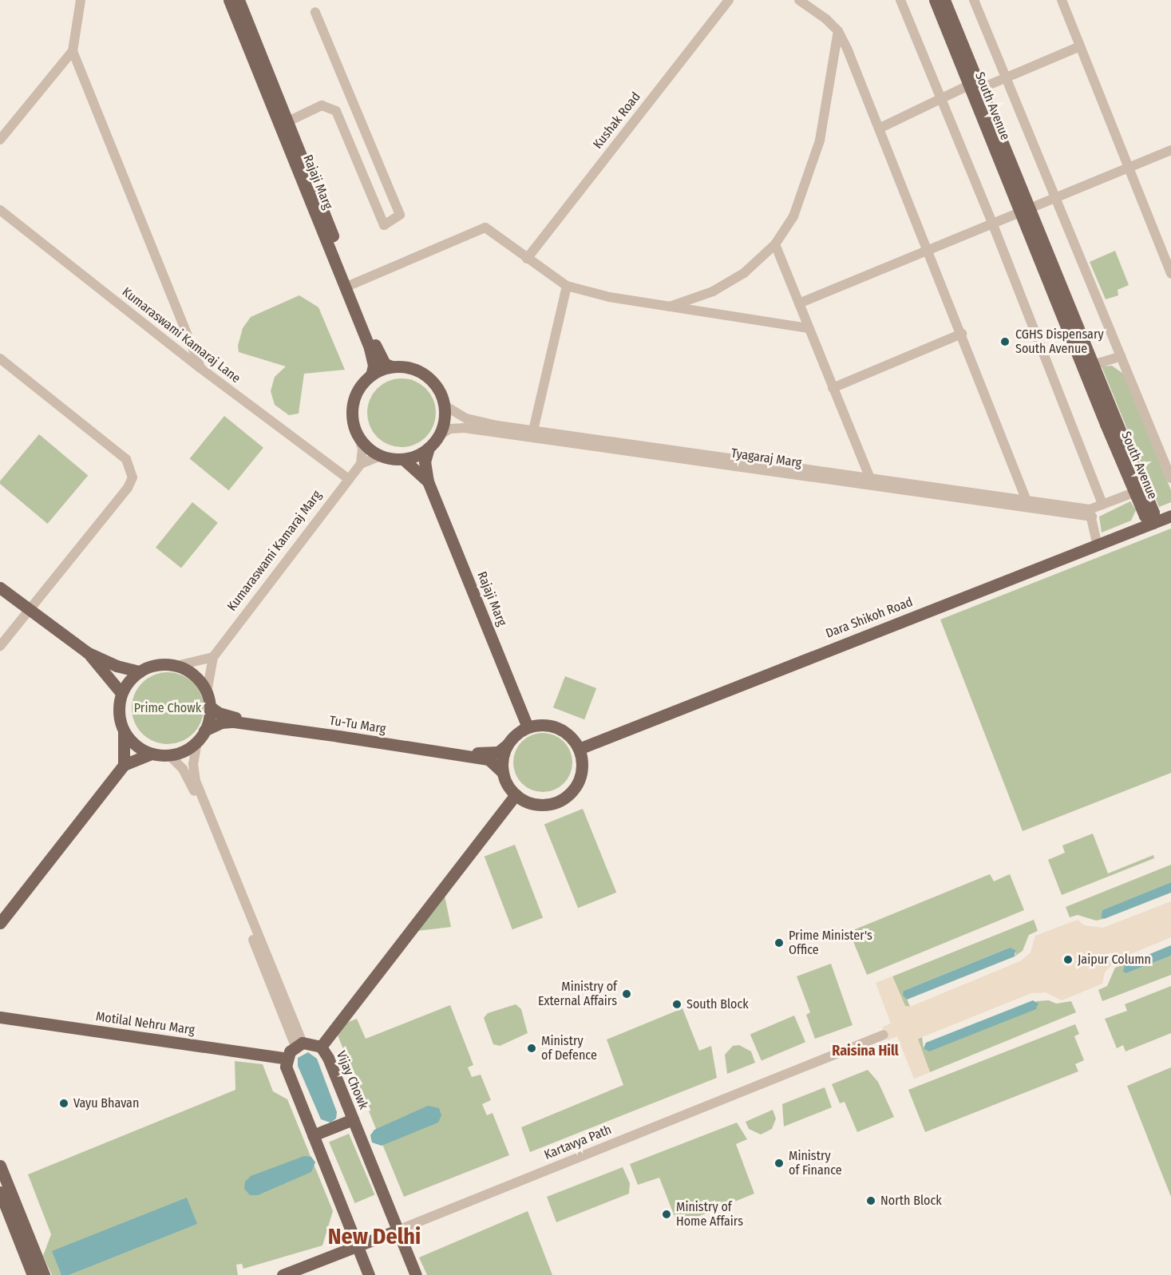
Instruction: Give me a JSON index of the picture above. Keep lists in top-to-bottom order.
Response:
{
  "streets": {
    "main road": [
      "South Avenue",
      "Rajaji Marg",
      "Dara Shikoh Road",
      "Tu-Tu Marg",
      "Motilal Nehru Marg",
      "Vijay Chowk",
      "Kartavya Path"
    ],
    "street": [
      "Kushak Road",
      "Kumaraswami Kamaraj Lane",
      "Tyagaraj Marg",
      "Kumaraswami Kamaraj Marg"
    ]
  },
  "crossings": [
    ["South Avenue", "Tyagaraj Marg"],
    ["South Avenue", "Dara Shikoh Road"],
    ["Rajaji Marg", "Tyagaraj Marg"],
    ["Rajaji Marg", "Kumaraswami Kamaraj Marg"],
    ["Rajaji Marg", "Dara Shikoh Road"],
    ["Rajaji Marg", "Tu-Tu Marg"],
    ["Kumaraswami Kamaraj Lane", "Kumaraswami Kamaraj Marg"],
    ["Tyagaraj Marg", "Kumaraswami Kamaraj Marg"],
    ["Kumaraswami Kamaraj Marg", "Tu-Tu Marg"],
    ["Dara Shikoh Road", "Tu-Tu Marg"],
    ["Vijay Chowk", "Kartavya Path"]
  ],
  "districts": ["Raisina Hill", "New Delhi"],
  "parks": ["Prime Chowk"],
  "places": [
    "CGHS Dispensary South Avenue",
    "Prime Minister's Office",
    "Jaipur Column",
    "Ministry of External Affairs",
    "South Block",
    "Ministry of Defence",
    "Vayu Bhavan",
    "Ministry of Finance",
    "North Block",
    "Ministry of Home Affairs"
  ]
}
